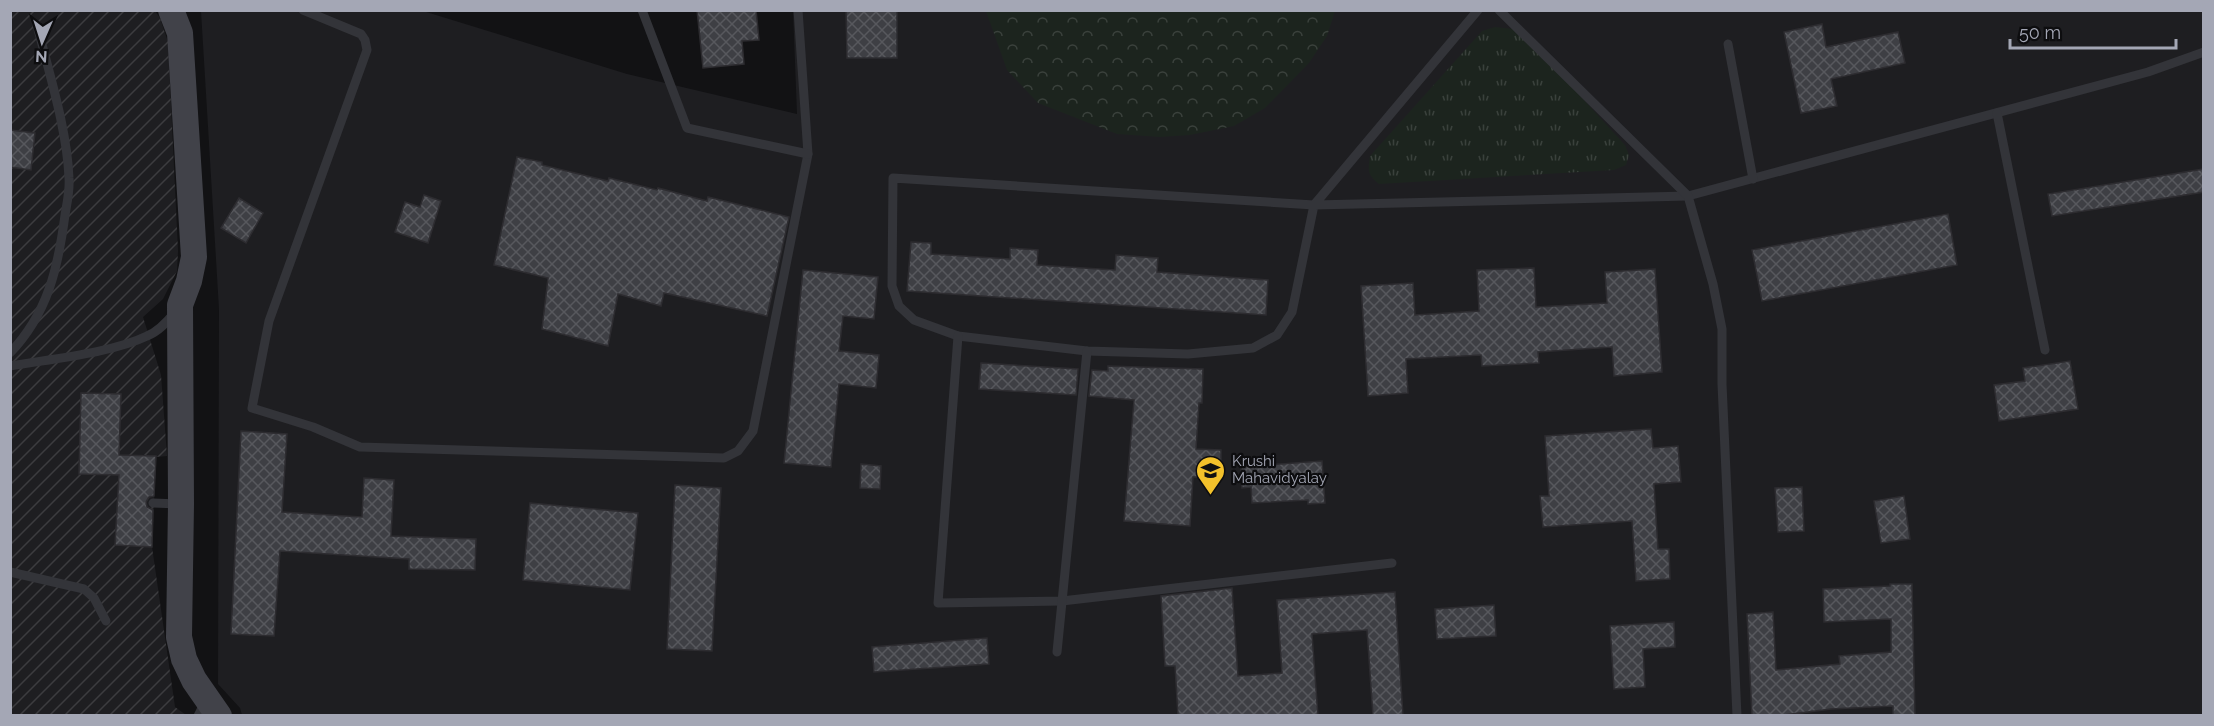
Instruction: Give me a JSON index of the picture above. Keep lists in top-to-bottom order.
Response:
{
  "places": {
    "school or university": ["Krushi Mahavidyalay"]
  },
  "scale_bar": "50 m",
  "north": "bottom"
}
